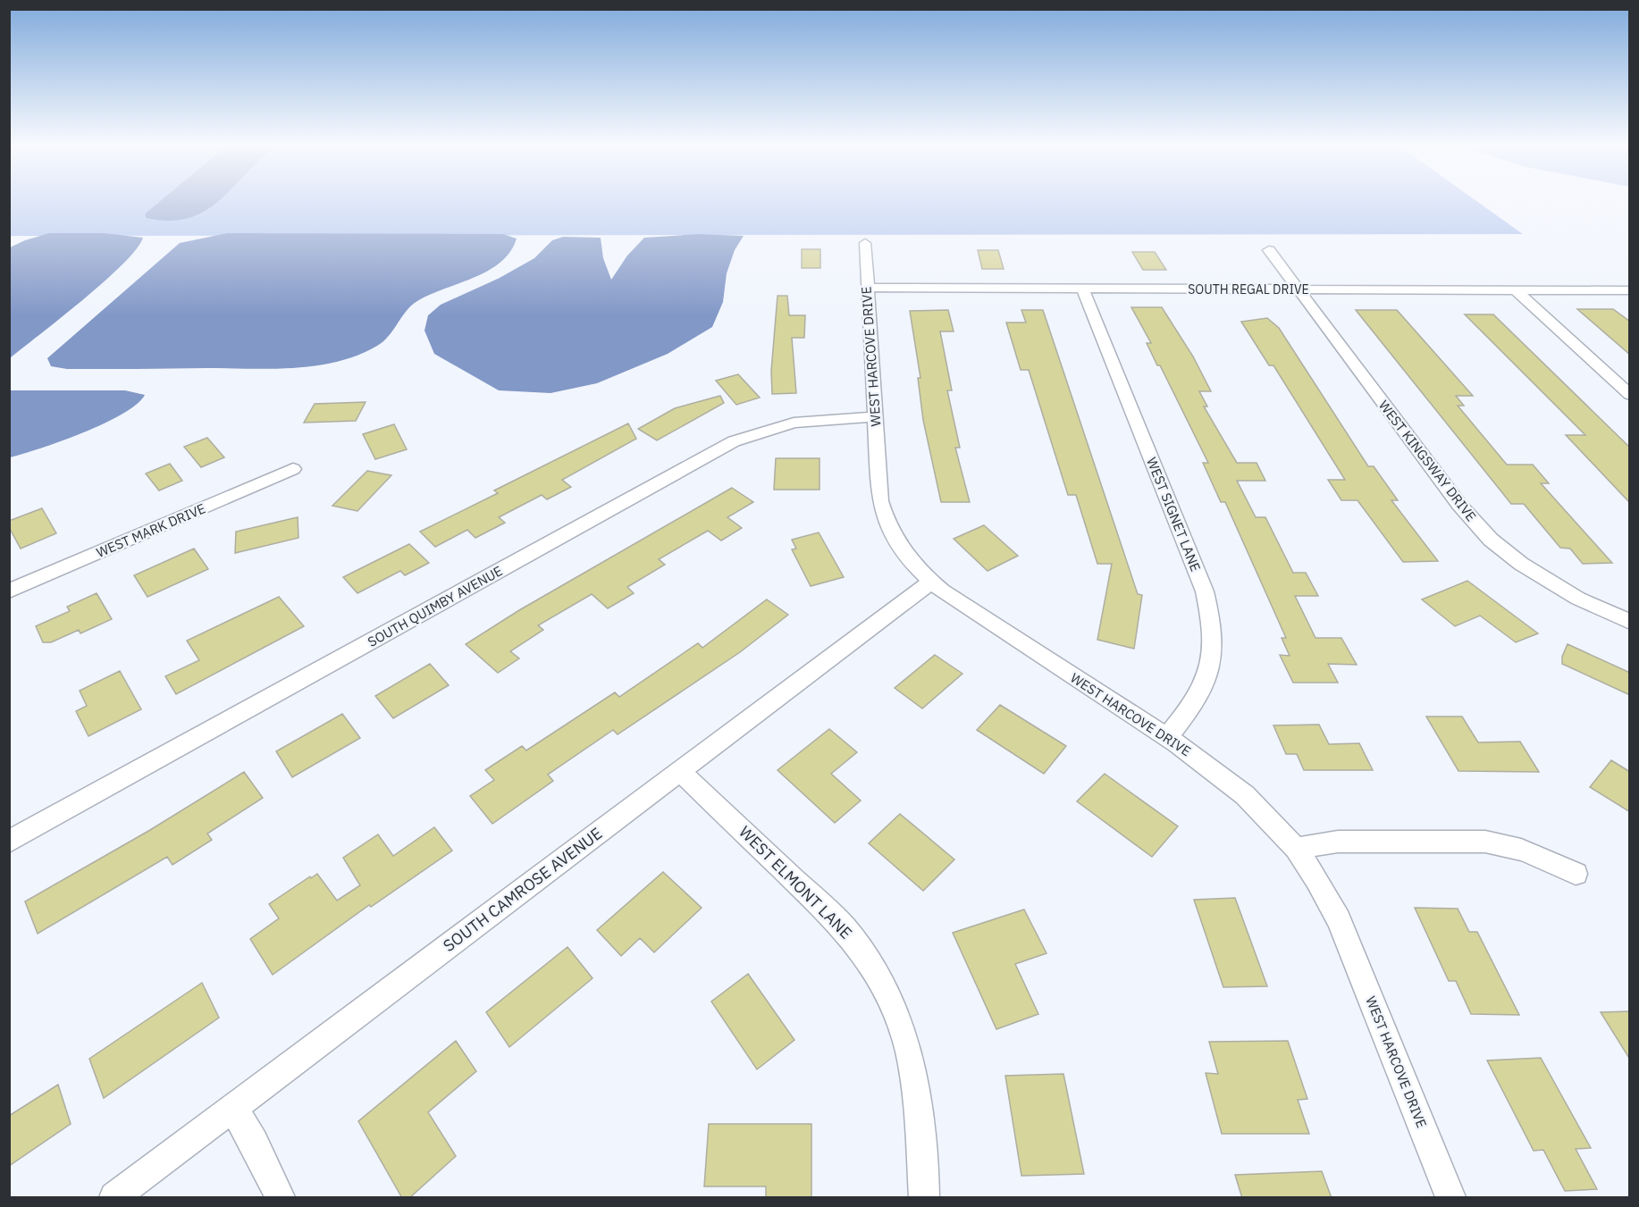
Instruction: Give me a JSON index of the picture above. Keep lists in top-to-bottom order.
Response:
{
  "streets": {
    "street": [
      "SOUTH REGAL DRIVE",
      "WEST HARCOVE DRIVE",
      "WEST KINGSWAY DRIVE",
      "WEST SIGNET LANE",
      "WEST MARK DRIVE",
      "SOUTH QUIMBY AVENUE",
      "WEST ELMONT LANE",
      "SOUTH CAMROSE AVENUE"
    ]
  },
  "crossings": [
    ["SOUTH REGAL DRIVE", "WEST HARCOVE DRIVE"],
    ["SOUTH REGAL DRIVE", "WEST KINGSWAY DRIVE"],
    ["SOUTH REGAL DRIVE", "WEST SIGNET LANE"],
    ["WEST HARCOVE DRIVE", "WEST SIGNET LANE"],
    ["WEST HARCOVE DRIVE", "SOUTH QUIMBY AVENUE"],
    ["WEST HARCOVE DRIVE", "SOUTH CAMROSE AVENUE"],
    ["WEST ELMONT LANE", "SOUTH CAMROSE AVENUE"]
  ]
}
